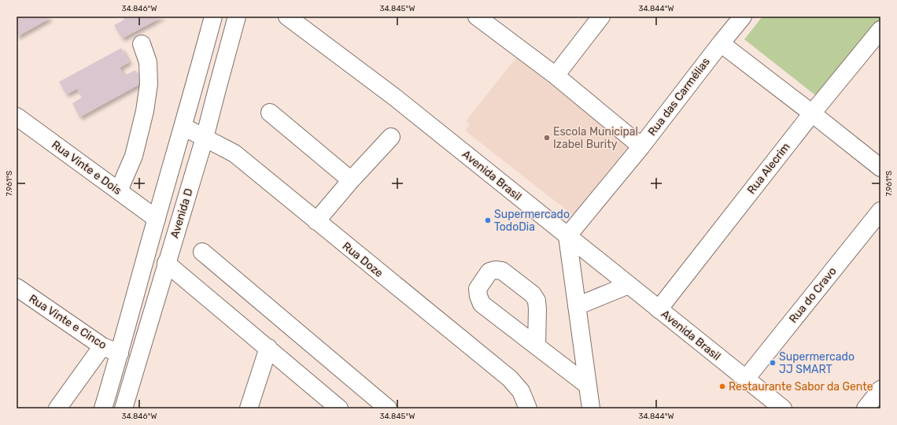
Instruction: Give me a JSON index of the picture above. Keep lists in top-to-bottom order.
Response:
{
  "streets": {
    "street": [
      "Rua das Carmélias",
      "Rua Vinte e Dois",
      "Rua Alecrim",
      "Avenida Brasil",
      "Avenida D",
      "Rua Doze",
      "Rua do Cravo",
      "Rua Vinte e Cinco"
    ]
  },
  "crossings": [
    ["Rua das Carmélias", "Avenida Brasil"],
    ["Rua Vinte e Dois", "Avenida D"],
    ["Rua Alecrim", "Avenida Brasil"],
    ["Avenida Brasil", "Rua do Cravo"],
    ["Avenida D", "Rua Doze"],
    ["Avenida D", "Rua Vinte e Cinco"]
  ],
  "places": [
    "Escola Municipal Izabel Burity",
    "Supermercado TodoDia",
    "Supermercado JJ SMART",
    "Restaurante Sabor da Gente"
  ],
  "coordinates": [
    "34.846°W",
    "34.845°W",
    "34.844°W",
    "7.961°S"
  ]
}
